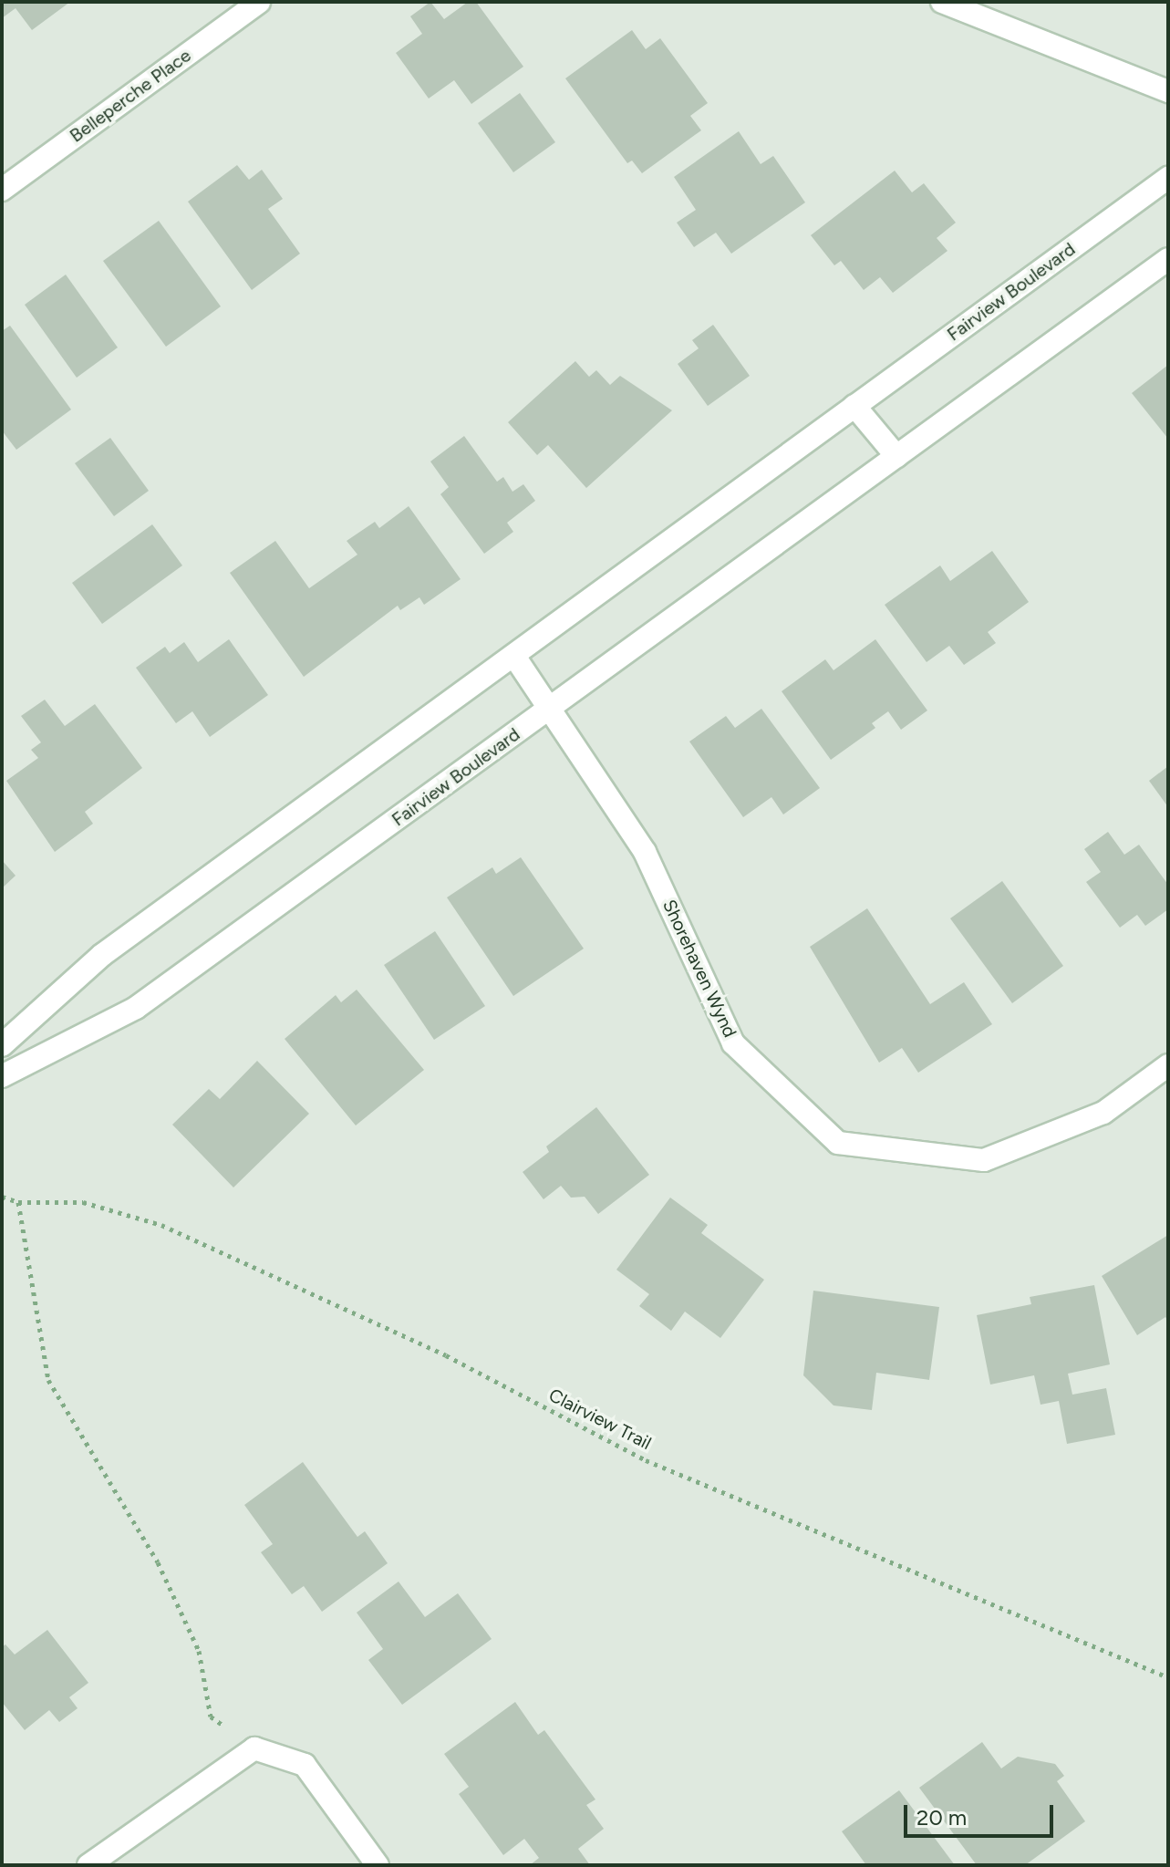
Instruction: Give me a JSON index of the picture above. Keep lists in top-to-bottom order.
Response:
{
  "streets": {
    "street": ["Belleperche Place", "Fairview Boulevard", "Shorehaven Wynd"],
    "path": ["Clairview Trail"]
  },
  "crossings": [
    ["Fairview Boulevard", "Shorehaven Wynd"]
  ],
  "scale_bar": "20 m"
}
